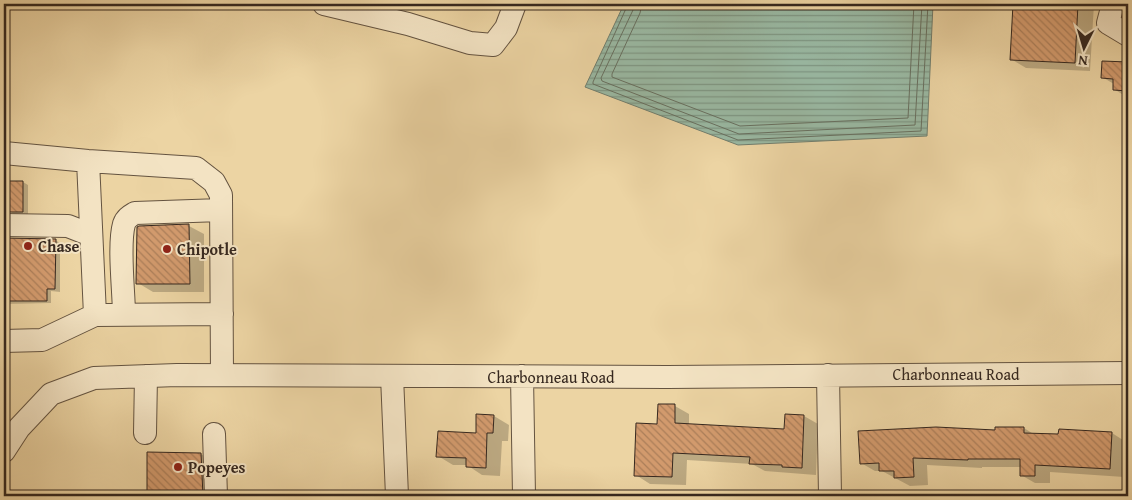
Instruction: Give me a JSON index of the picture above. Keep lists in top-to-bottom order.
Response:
{
  "streets": {
    "street": ["Charbonneau Road"]
  },
  "places": ["Chase", "Chipotle", "Popeyes"],
  "north": "bottom"
}
